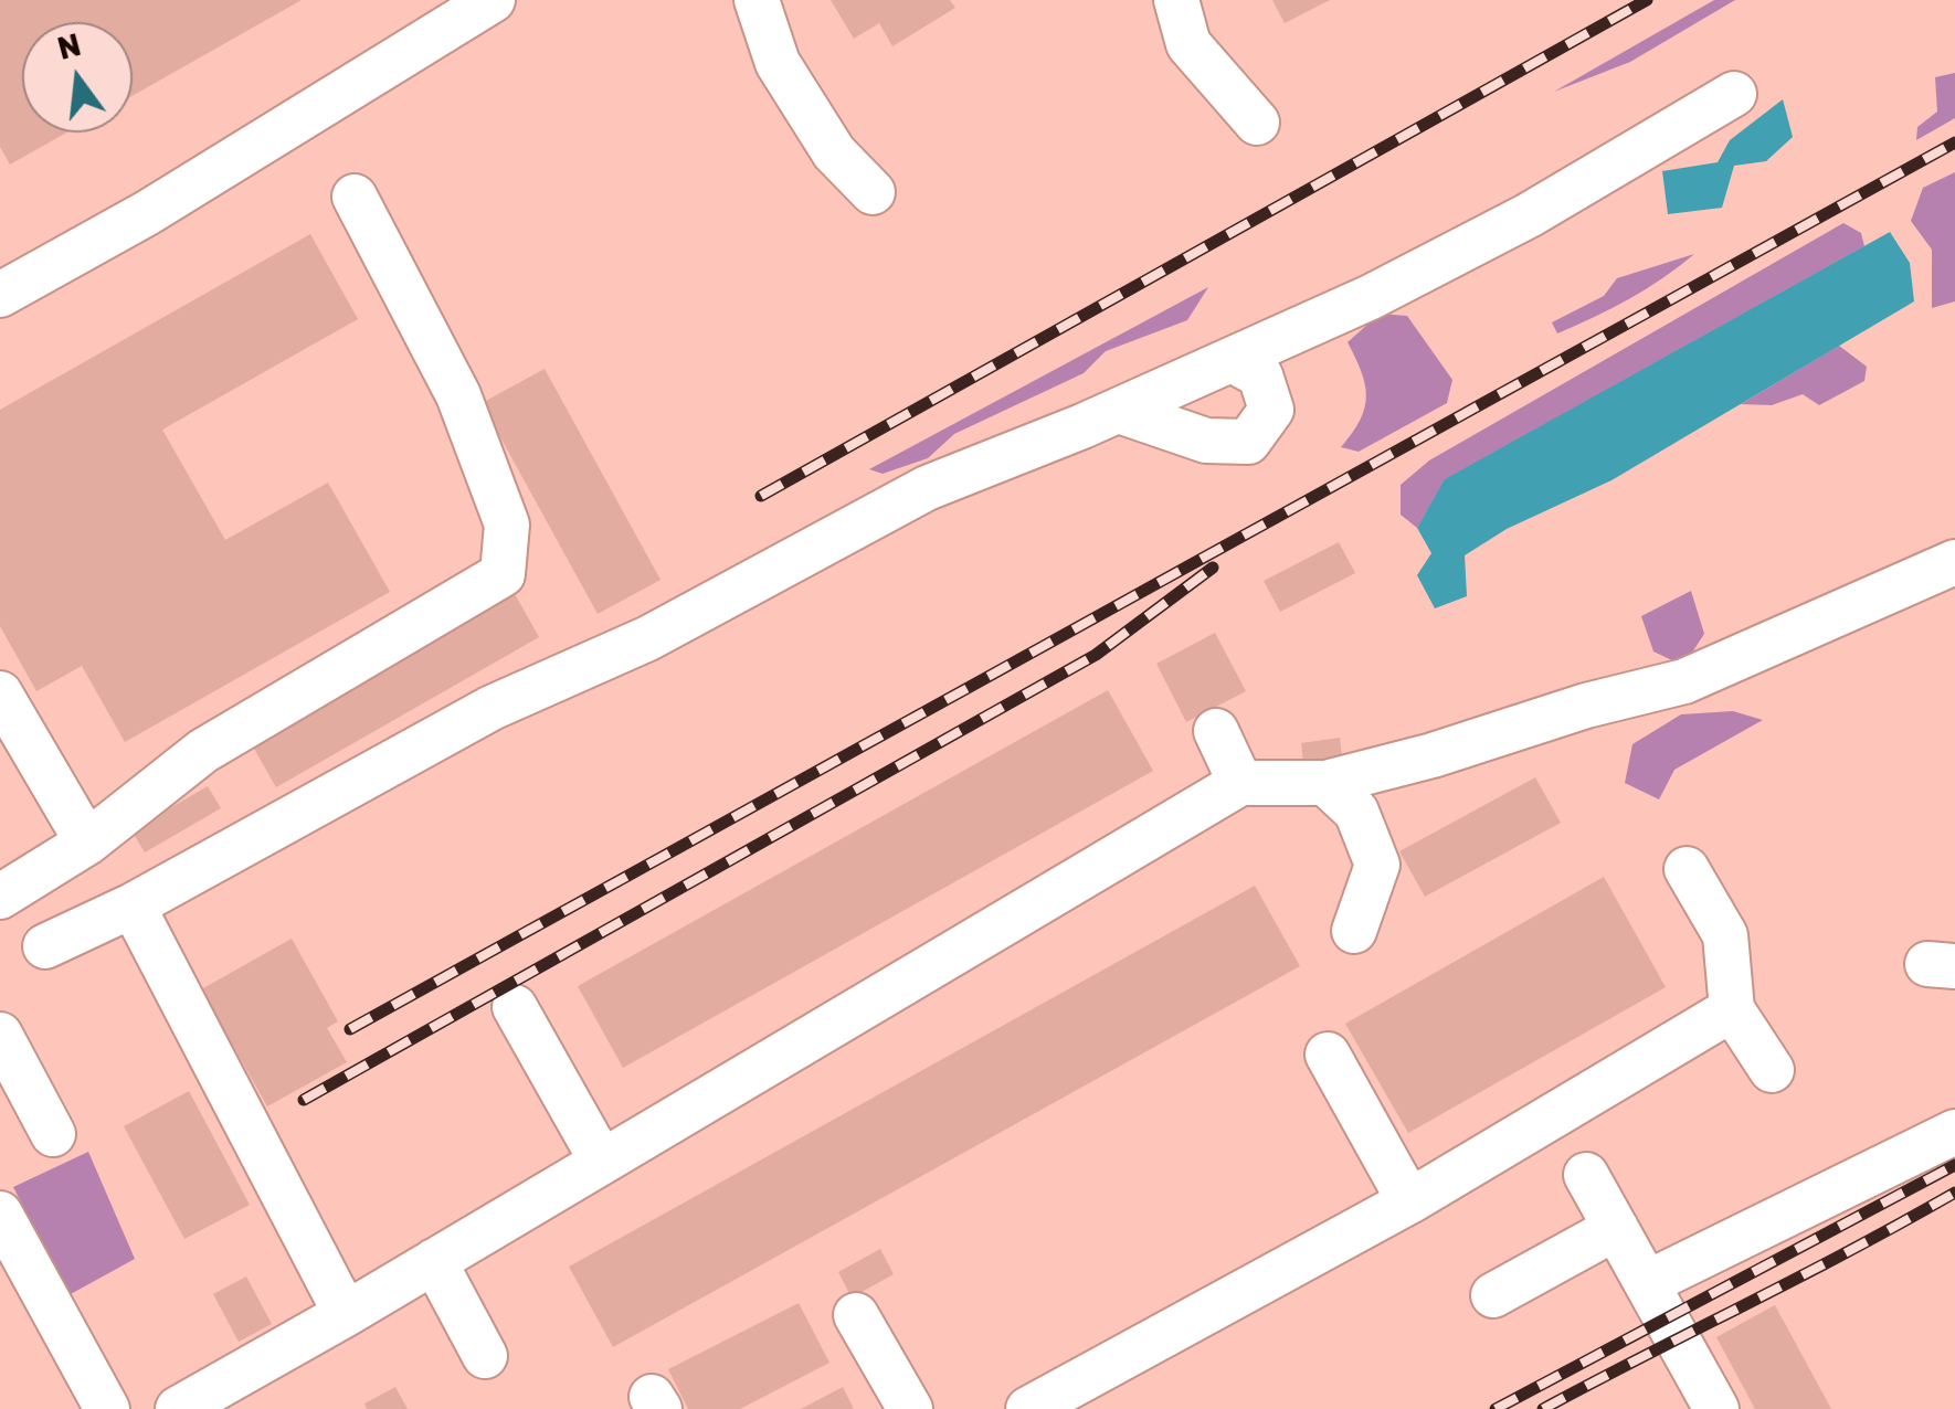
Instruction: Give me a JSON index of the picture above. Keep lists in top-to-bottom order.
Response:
{
  "north": "top"
}
